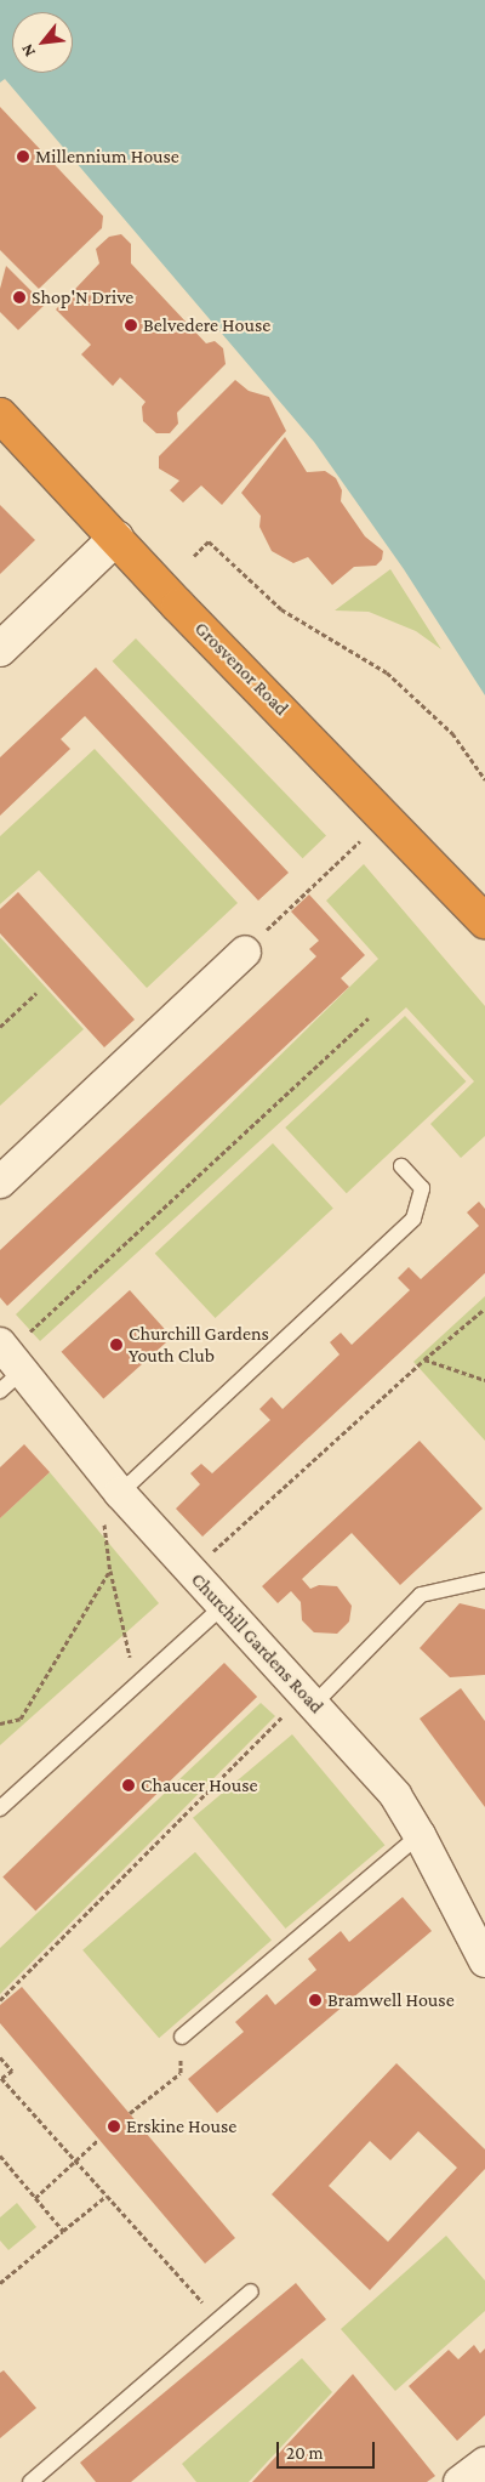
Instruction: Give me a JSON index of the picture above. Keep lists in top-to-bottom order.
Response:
{
  "streets": {
    "highway": ["Grosvenor Road"],
    "street": ["Churchill Gardens Road"]
  },
  "places": [
    "Millennium House",
    "Shop'N Drive",
    "Belvedere House",
    "Churchill Gardens Youth Club",
    "Chaucer House",
    "Bramwell House",
    "Erskine House"
  ],
  "scale_bar": "20 m",
  "north": "bottom left"
}
